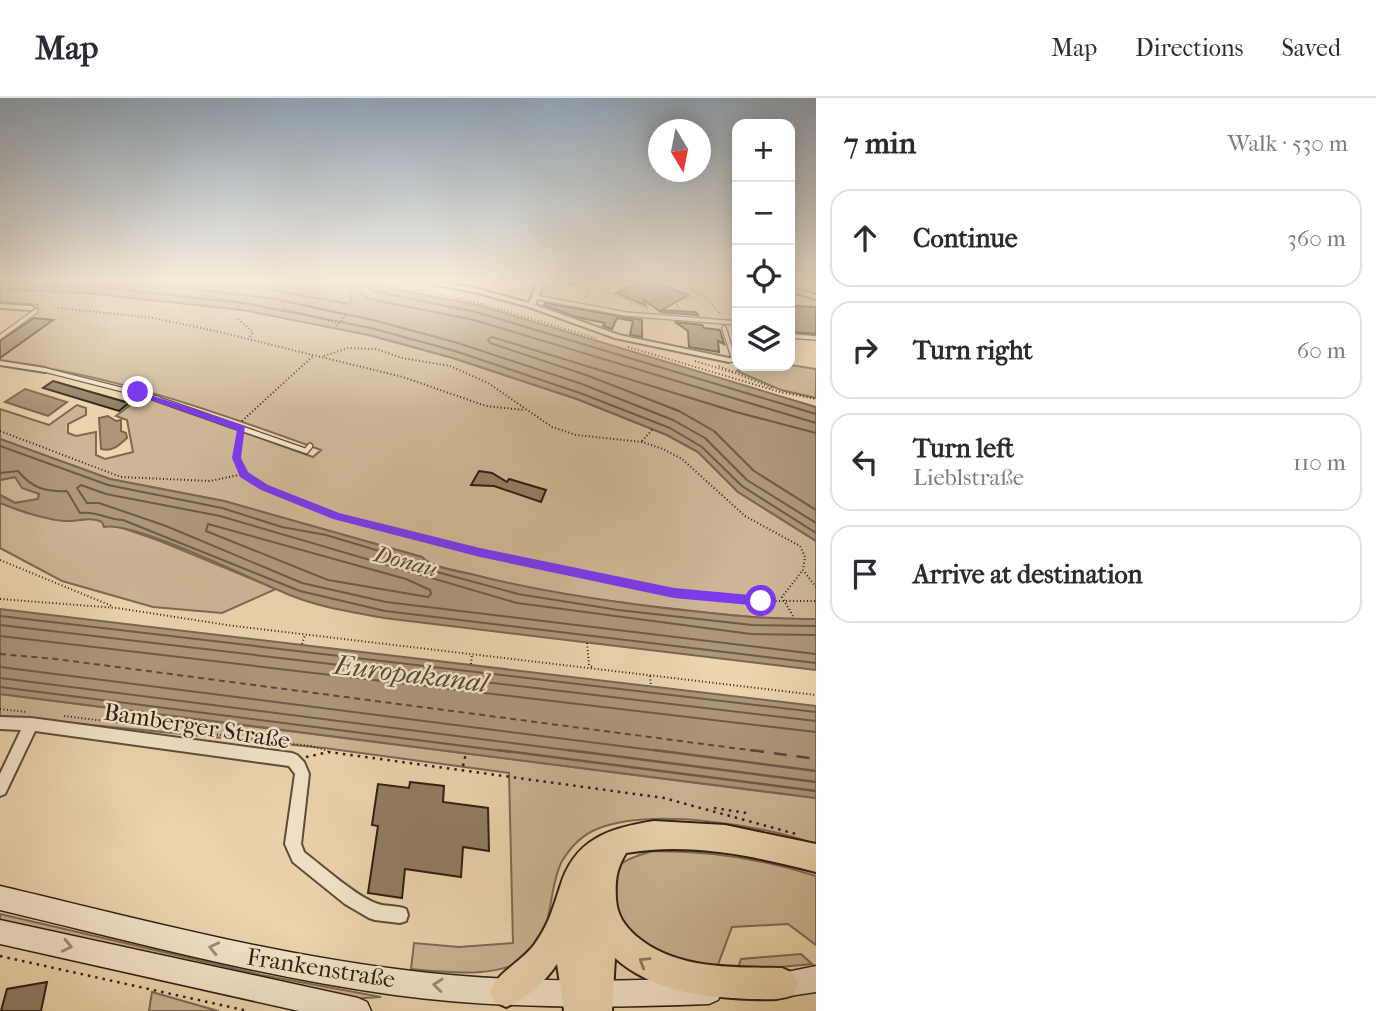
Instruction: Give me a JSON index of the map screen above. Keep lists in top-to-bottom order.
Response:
{
  "streets": {
    "main road": ["Frankenstraße"],
    "street": ["Bamberger Straße"]
  },
  "water": ["Donau", "Europakanal"],
  "north": "bottom",
  "page": {
    "header": "Map",
    "nav": ["Map", "Directions", "Saved"],
    "heading": ["7 min", "Walk · 530 m"],
    "map_buttons": ["+", "−"],
    "list": [
      ["Continue", "360 m"],
      ["Turn right", "60 m"],
      ["Turn left", "Lieblstraße", "110 m"],
      "Arrive at destination"
    ]
  }
}
